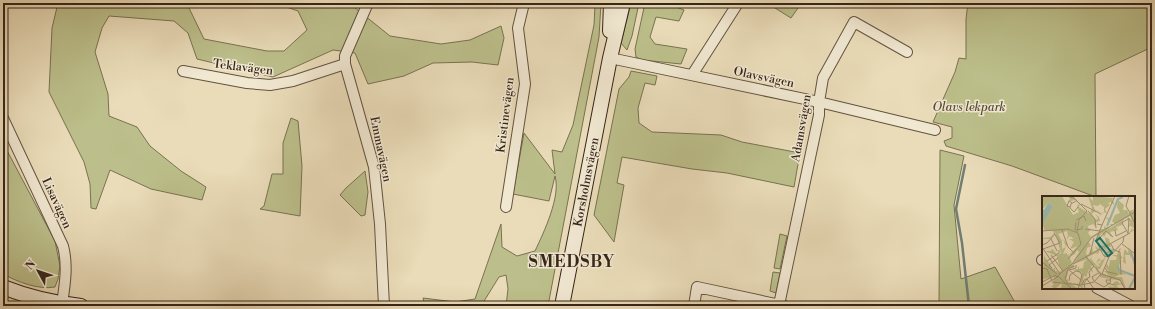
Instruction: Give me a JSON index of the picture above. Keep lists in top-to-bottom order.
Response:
{
  "streets": {
    "main road": ["Korsholmsvägen"],
    "street": [
      "Teklavägen",
      "Olavsvägen",
      "Kristinevägen",
      "Adamsvägen",
      "Emmavägen",
      "Lisavägen"
    ]
  },
  "crossings": [
    ["Teklavägen", "Emmavägen"],
    ["Olavsvägen", "Adamsvägen"],
    ["Olavsvägen", "Korsholmsvägen"]
  ],
  "districts": ["SMEDSBY"],
  "parks": ["Olavs lekpark"],
  "north": "top left"
}
